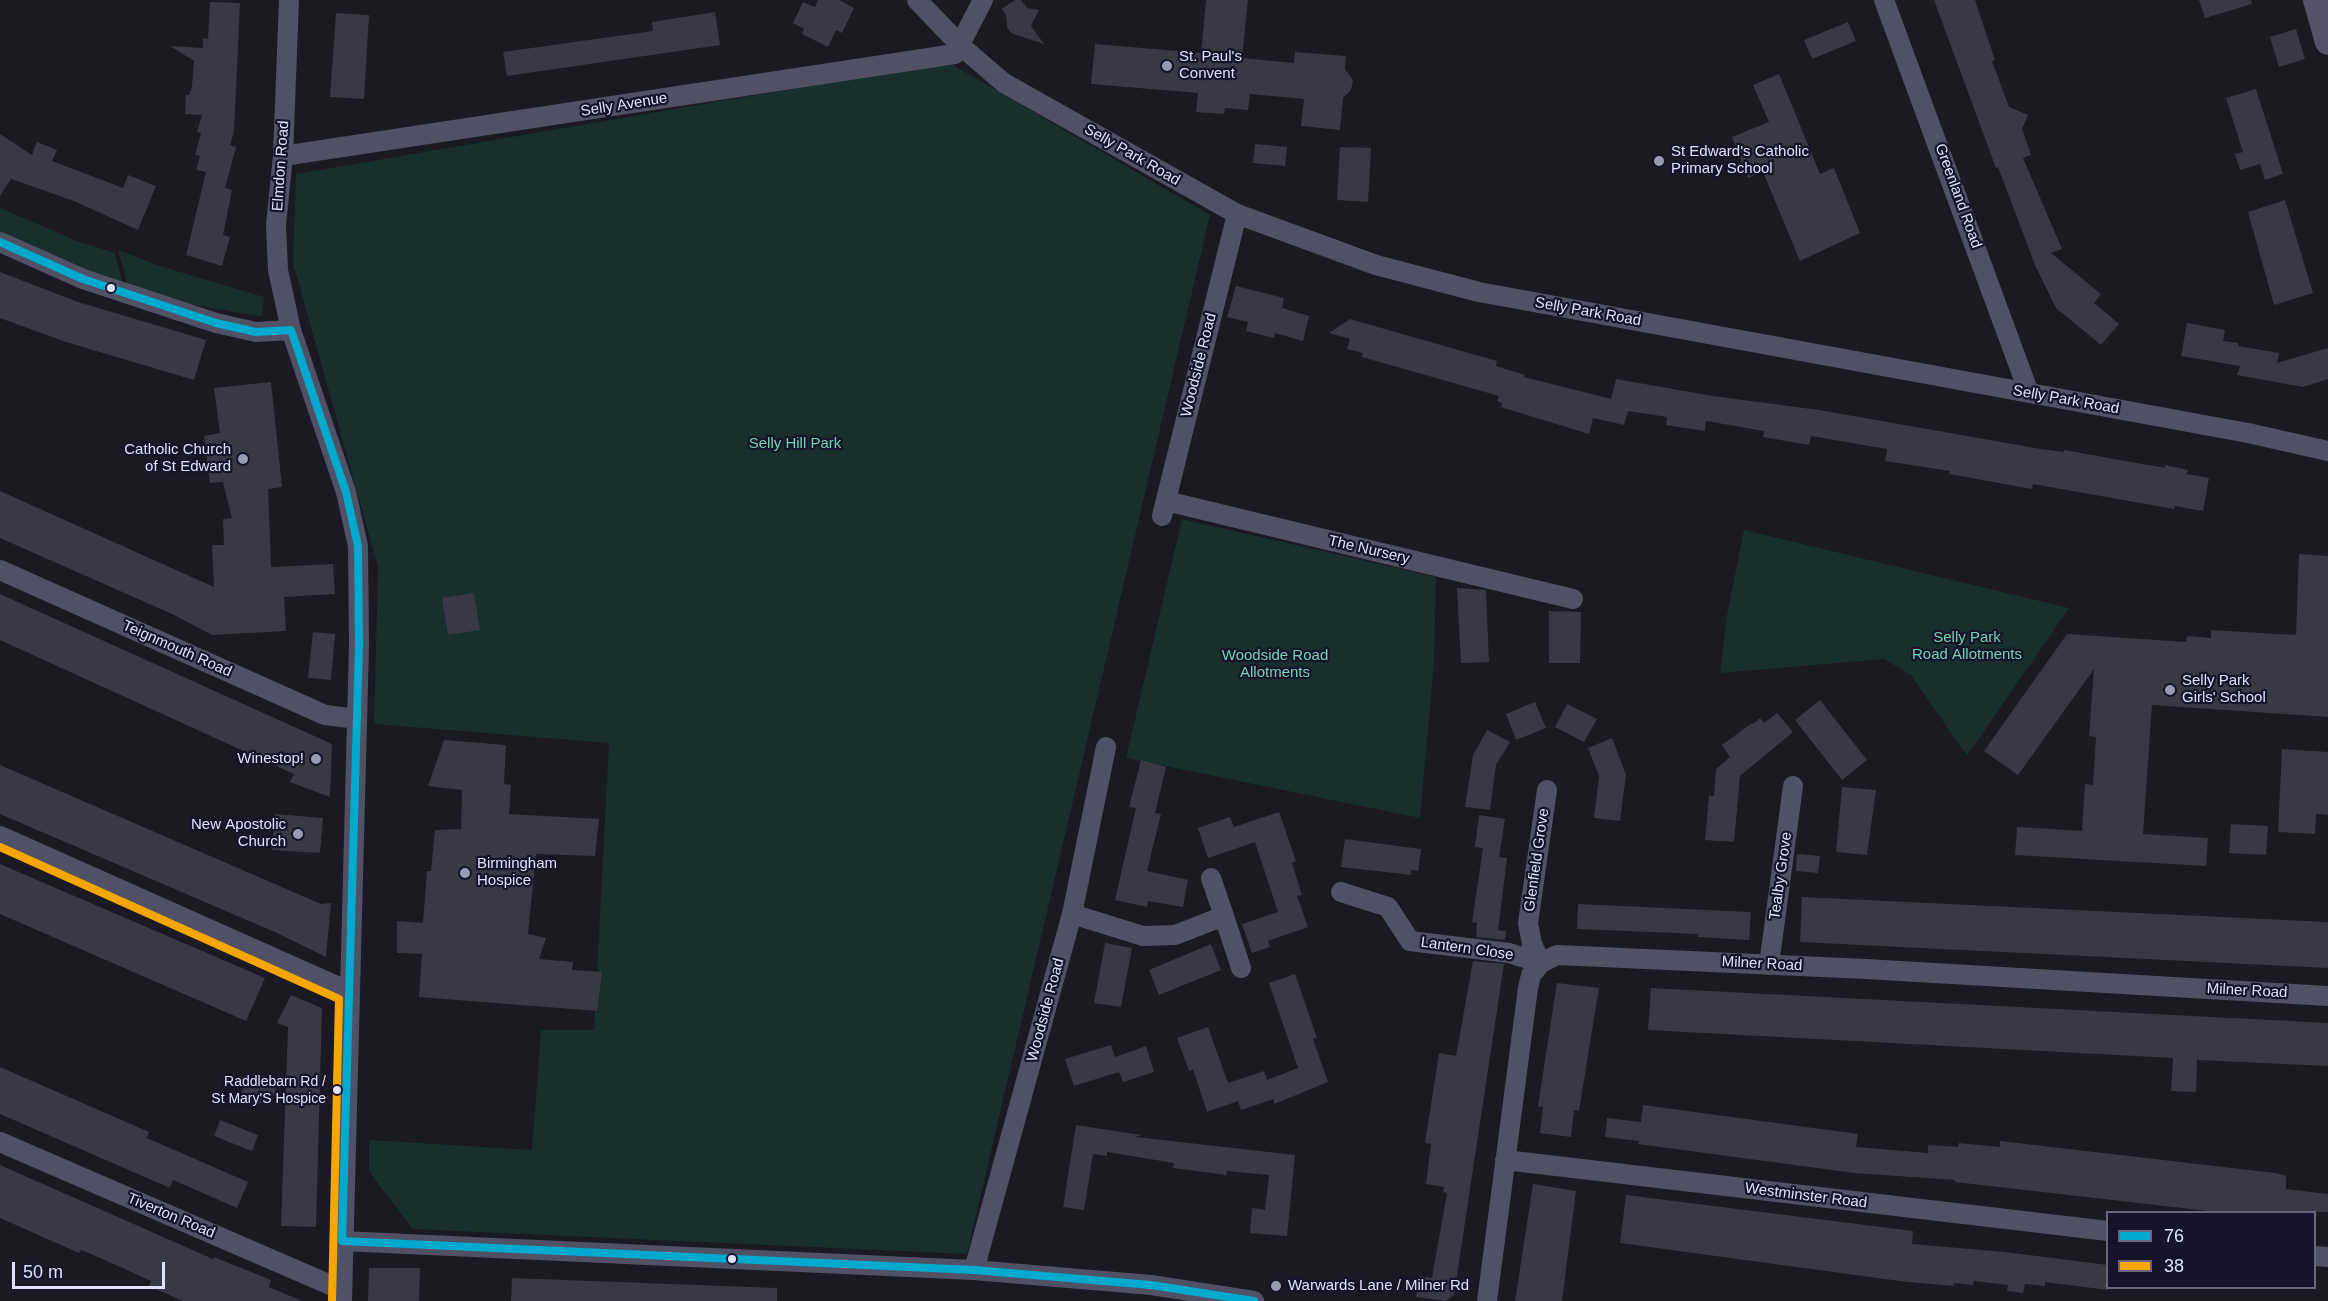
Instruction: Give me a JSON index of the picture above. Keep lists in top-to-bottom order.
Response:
{
  "streets": {
    "street": [
      "Selly Avenue",
      "Selly Park Road",
      "Elmdon Road",
      "Greenland Road",
      "Woodside Road",
      "The Nursery",
      "Teignmouth Road",
      "Glenfield Grove",
      "Tealby Grove",
      "Lantern Close",
      "Milner Road",
      "Westminster Road",
      "Tiverton Road"
    ]
  },
  "crossings": [
    ["Selly Avenue", "Selly Park Road"],
    ["Selly Avenue", "Elmdon Road"],
    ["Selly Park Road", "Greenland Road"],
    ["Selly Park Road", "Woodside Road"],
    ["Elmdon Road", "Teignmouth Road"],
    ["Elmdon Road", "Tiverton Road"],
    ["Woodside Road", "The Nursery"],
    ["Glenfield Grove", "Lantern Close"],
    ["Glenfield Grove", "Milner Road"],
    ["Tealby Grove", "Milner Road"],
    ["Lantern Close", "Milner Road"]
  ],
  "parks": ["Selly Hill Park", "Selly Park Road Allotments", "Woodside Road Allotments"],
  "places": [
    "St. Paul's Convent",
    "St Edward's Catholic Primary School",
    "Catholic Church of St Edward",
    "Selly Park Girls' School",
    "Winestop!",
    "New Apostolic Church",
    "Birmingham Hospice",
    "Raddlebarn Rd / St Mary'S Hospice",
    "Warwards Lane / Milner Rd"
  ],
  "lines": ["transit line 76", "transit line 38"],
  "legend": ["76", "38"],
  "scale_bar": "50 m"
}
